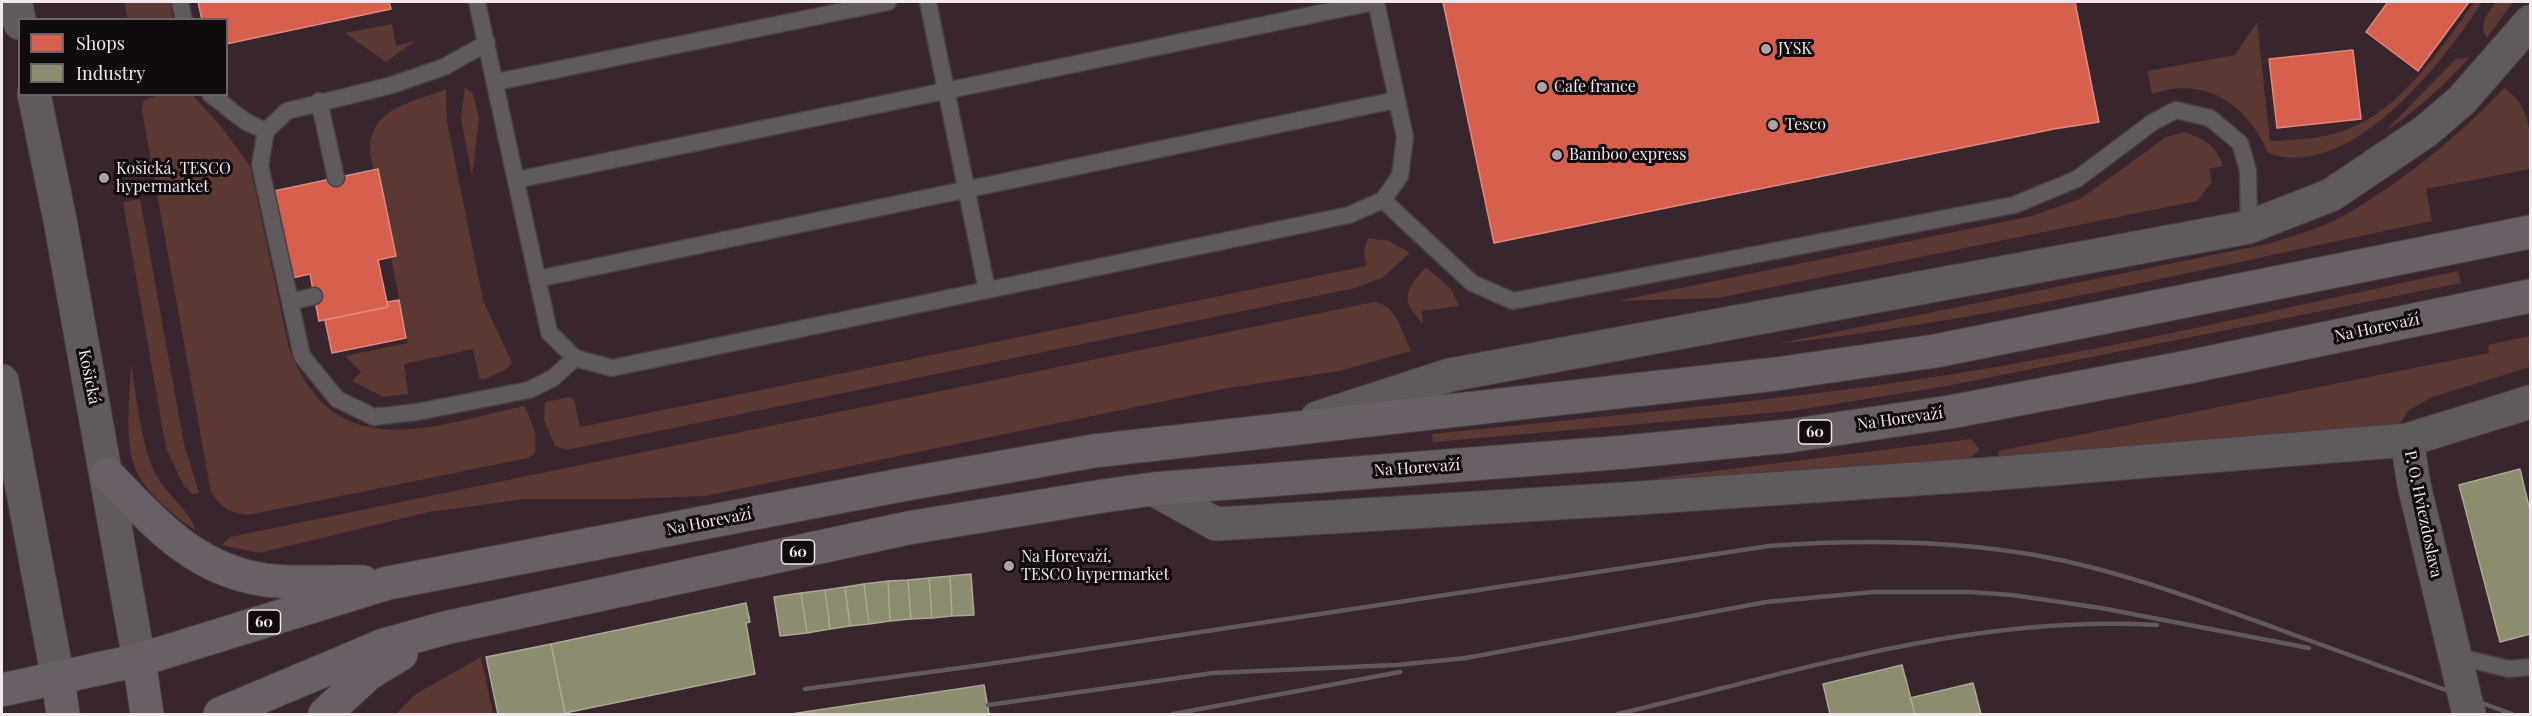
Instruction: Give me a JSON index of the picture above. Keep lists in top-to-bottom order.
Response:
{
  "streets": {
    "main road": ["Na Horevaží", "60"],
    "street": ["Košická", "P. O. Hviezdoslava"]
  },
  "crossings": [
    ["Na Horevaží", "Košická"],
    ["Na Horevaží", "60"],
    ["Košická", "60"]
  ],
  "places": [
    "JYSK",
    "Cafe france",
    "Tesco",
    "Bamboo express",
    "Košická, TESCO hypermarket",
    "Na Horevaží, TESCO hypermarket"
  ],
  "legend": ["Shops", "Industry"]
}
